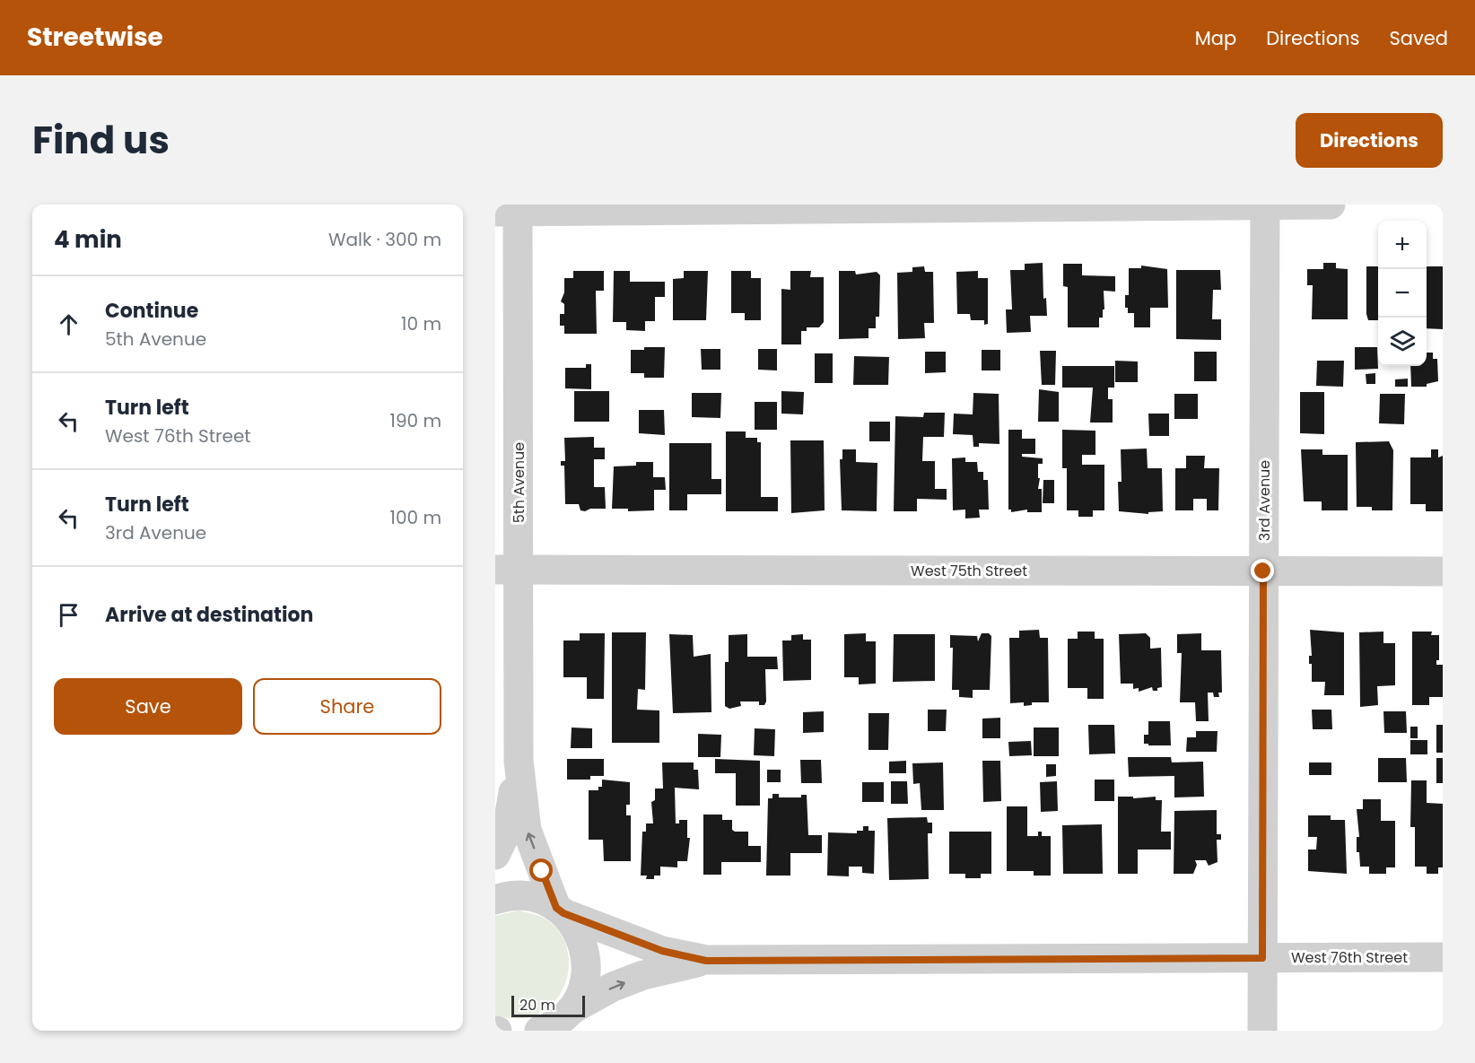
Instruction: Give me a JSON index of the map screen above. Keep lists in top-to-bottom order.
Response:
{
  "streets": {
    "street": [
      "5th Avenue",
      "3rd Avenue",
      "West 75th Street",
      "West 76th Street"
    ]
  },
  "crossings": [
    ["5th Avenue", "West 75th Street"],
    ["5th Avenue", "West 76th Street"],
    ["3rd Avenue", "West 75th Street"],
    ["3rd Avenue", "West 76th Street"]
  ],
  "scale_bar": "20 m",
  "page": {
    "header": "Streetwise",
    "nav": ["Map", "Directions", "Saved"],
    "title": "Find us",
    "buttons": [
      "Directions",
      ["Save", "Share"]
    ],
    "heading": ["4 min", "Walk · 300 m"],
    "map_buttons": ["+", "−"],
    "list": [
      ["Continue", "5th Avenue", "10 m"],
      ["Turn left", "West 76th Street", "190 m"],
      ["Turn left", "3rd Avenue", "100 m"],
      "Arrive at destination"
    ],
    "scale": "20 m"
  }
}
